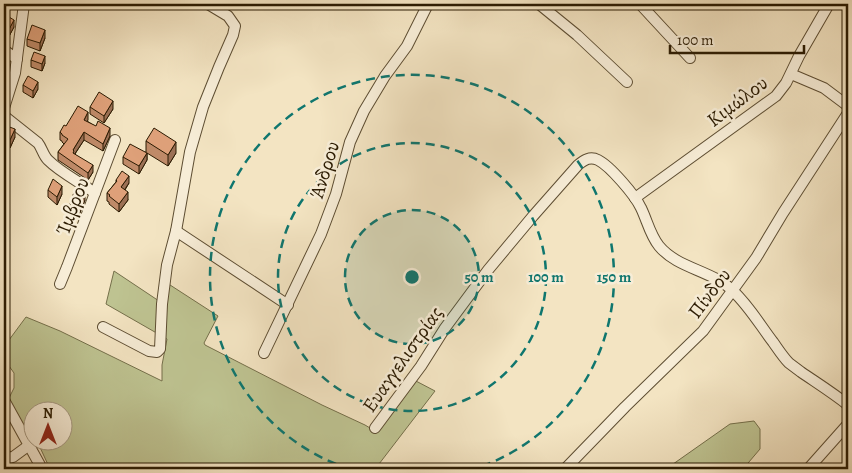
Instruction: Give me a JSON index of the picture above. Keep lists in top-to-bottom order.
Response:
{
  "streets": {
    "street": [
      "Κιμώλου",
      "Άνδρου",
      "Ίμβρου",
      "Πίνδου",
      "Ευαγγελιστρίας"
    ]
  },
  "crossings": [
    ["Κιμώλου", "Ευαγγελιστρίας"],
    ["Πίνδου", "Ευαγγελιστρίας"]
  ],
  "scale_bar": "100 m",
  "north": "top",
  "rings": ["50 m", "100 m", "150 m"]
}
